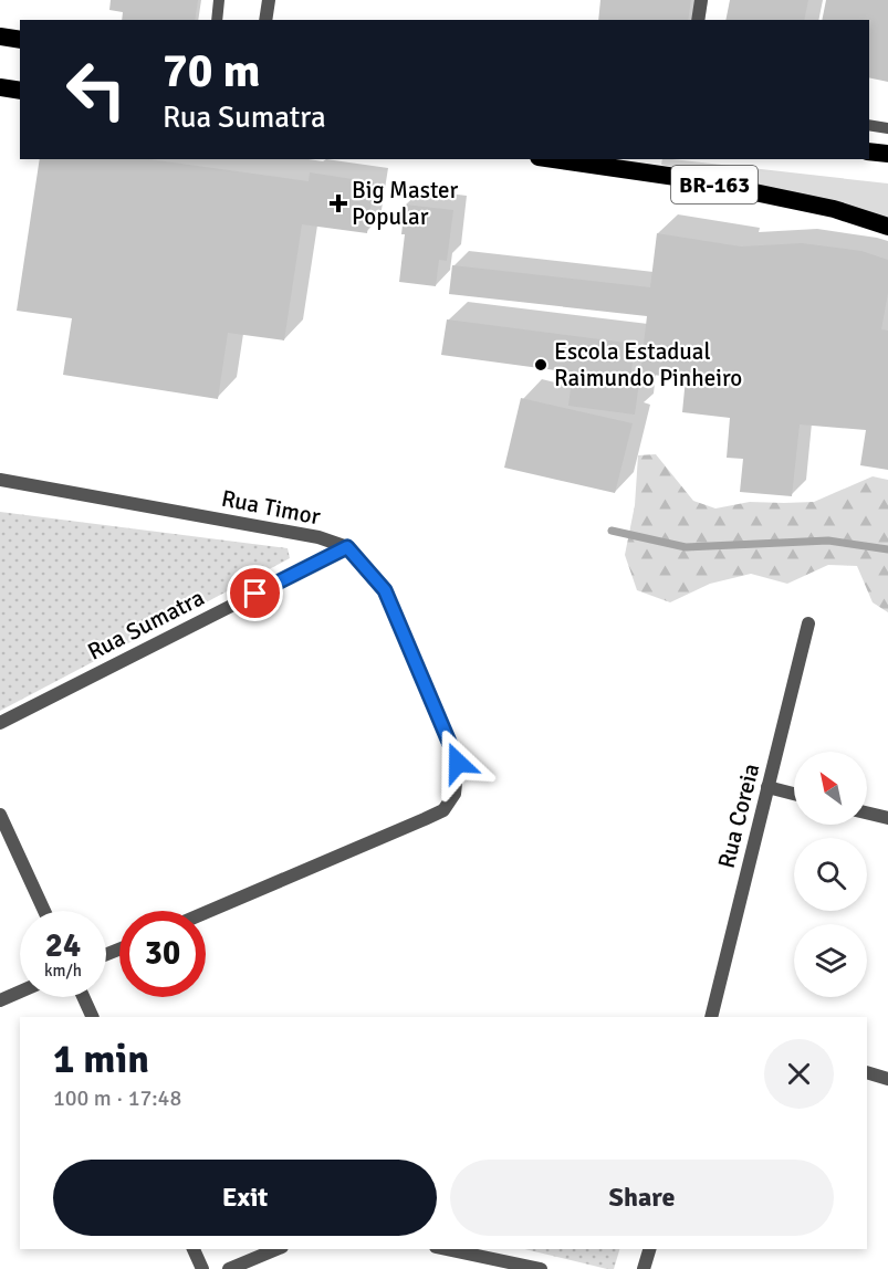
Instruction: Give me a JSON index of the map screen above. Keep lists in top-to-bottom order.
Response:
{
  "streets": {
    "highway": ["BR-163"],
    "street": ["Rua Timor", "Rua Sumatra", "Rua Coreia"]
  },
  "crossings": [
    ["Rua Timor", "Rua Sumatra"]
  ],
  "places": {
    "health": ["Big Master Popular"],
    "other": ["Escola Estadual Raimundo Pinheiro"]
  },
  "north": "top left",
  "page": {
    "turn": ["70 m", "Rua Sumatra"],
    "speed": "24 km/h",
    "limit": "30",
    "heading": ["1 min", "100 m · 17:48"],
    "buttons": ["Exit", "Share"]
  }
}
